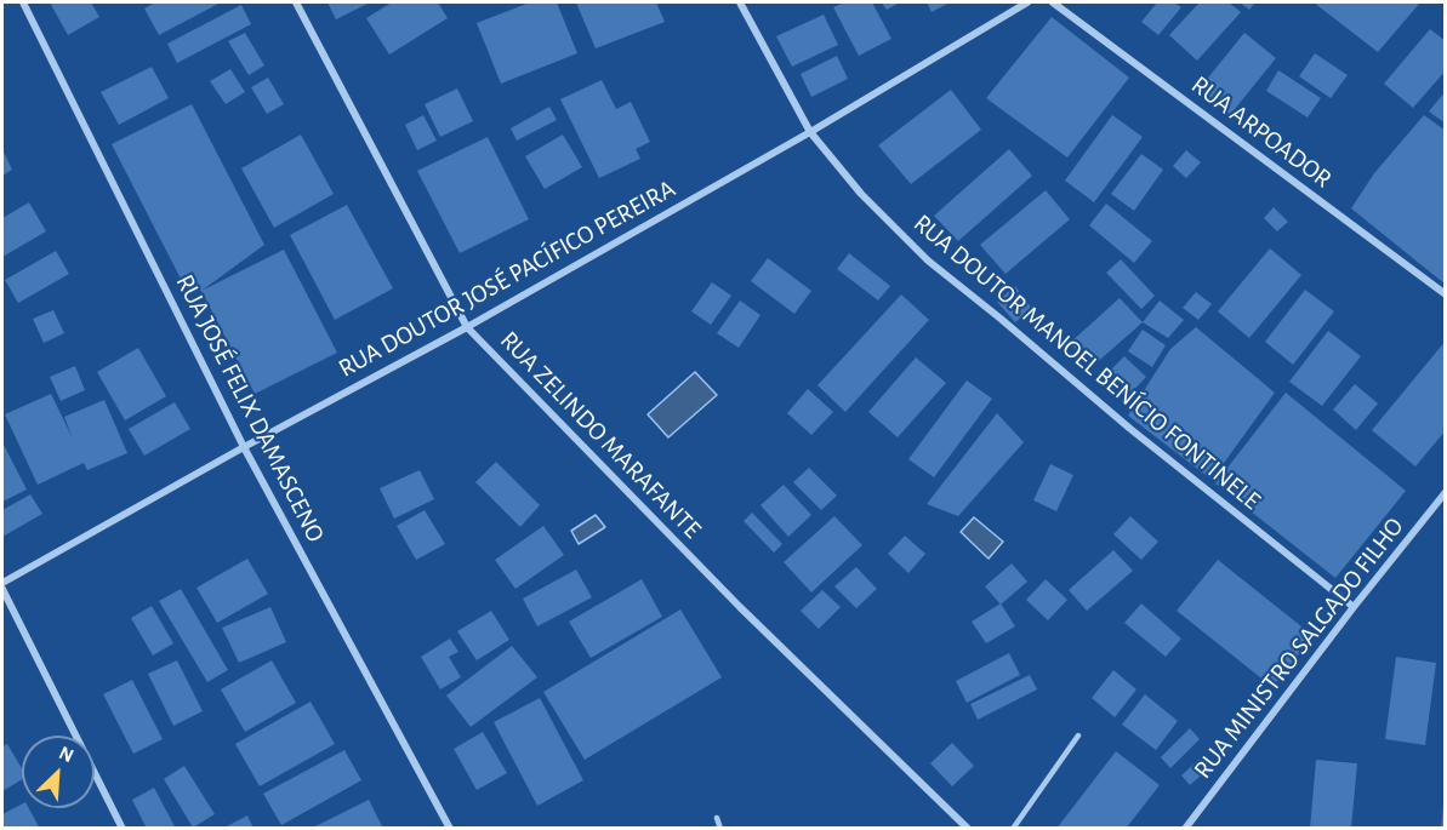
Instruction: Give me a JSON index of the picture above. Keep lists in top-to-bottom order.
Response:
{
  "streets": {
    "street": [
      "RUA ARPOADOR",
      "RUA DOUTOR JOSÉ PACÍFICO PEREIRA",
      "RUA DOUTOR MANOEL BENÍCIO FONTINELE",
      "RUA JOSÉ FELIX DAMASCENO",
      "RUA ZELINDO MARAFANTE",
      "RUA MINISTRO SALGADO FILHO"
    ]
  },
  "crossings": [
    ["RUA DOUTOR JOSÉ PACÍFICO PEREIRA", "RUA DOUTOR MANOEL BENÍCIO FONTINELE"],
    ["RUA DOUTOR JOSÉ PACÍFICO PEREIRA", "RUA JOSÉ FELIX DAMASCENO"],
    ["RUA DOUTOR JOSÉ PACÍFICO PEREIRA", "RUA ZELINDO MARAFANTE"],
    ["RUA DOUTOR MANOEL BENÍCIO FONTINELE", "RUA MINISTRO SALGADO FILHO"]
  ],
  "north": "top right"
}
